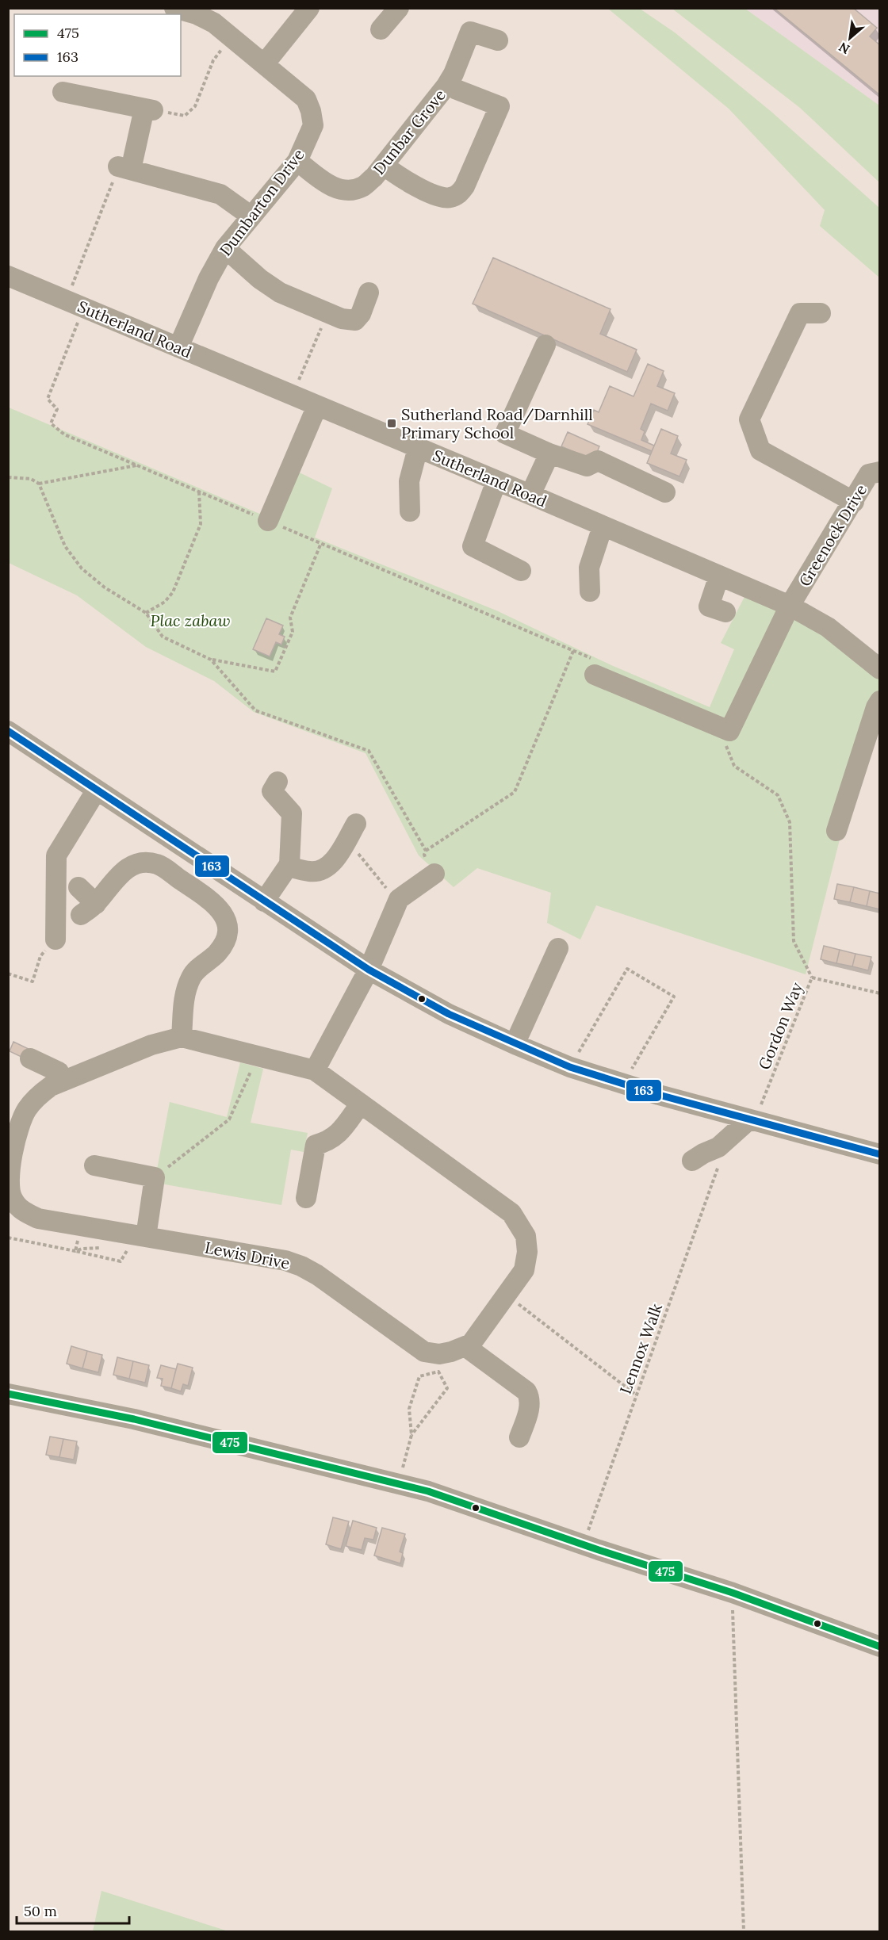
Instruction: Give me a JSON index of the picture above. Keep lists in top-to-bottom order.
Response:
{
  "streets": {
    "street": [
      "Dunbar Grove",
      "Dumbarton Drive",
      "Sutherland Road",
      "Greenock Drive",
      "Lewis Drive"
    ],
    "path": ["Gordon Way", "Lennox Walk"]
  },
  "crossings": [
    ["Dunbar Grove", "Dumbarton Drive"],
    ["Dumbarton Drive", "Sutherland Road"],
    ["Sutherland Road", "Greenock Drive"]
  ],
  "parks": ["Plac zabaw"],
  "places": {
    "transit": ["Sutherland Road/Darnhill Primary School"]
  },
  "lines": ["transit line 163", "transit line 475"],
  "legend": ["475", "163"],
  "scale_bar": "50 m",
  "north": "bottom left"
}
